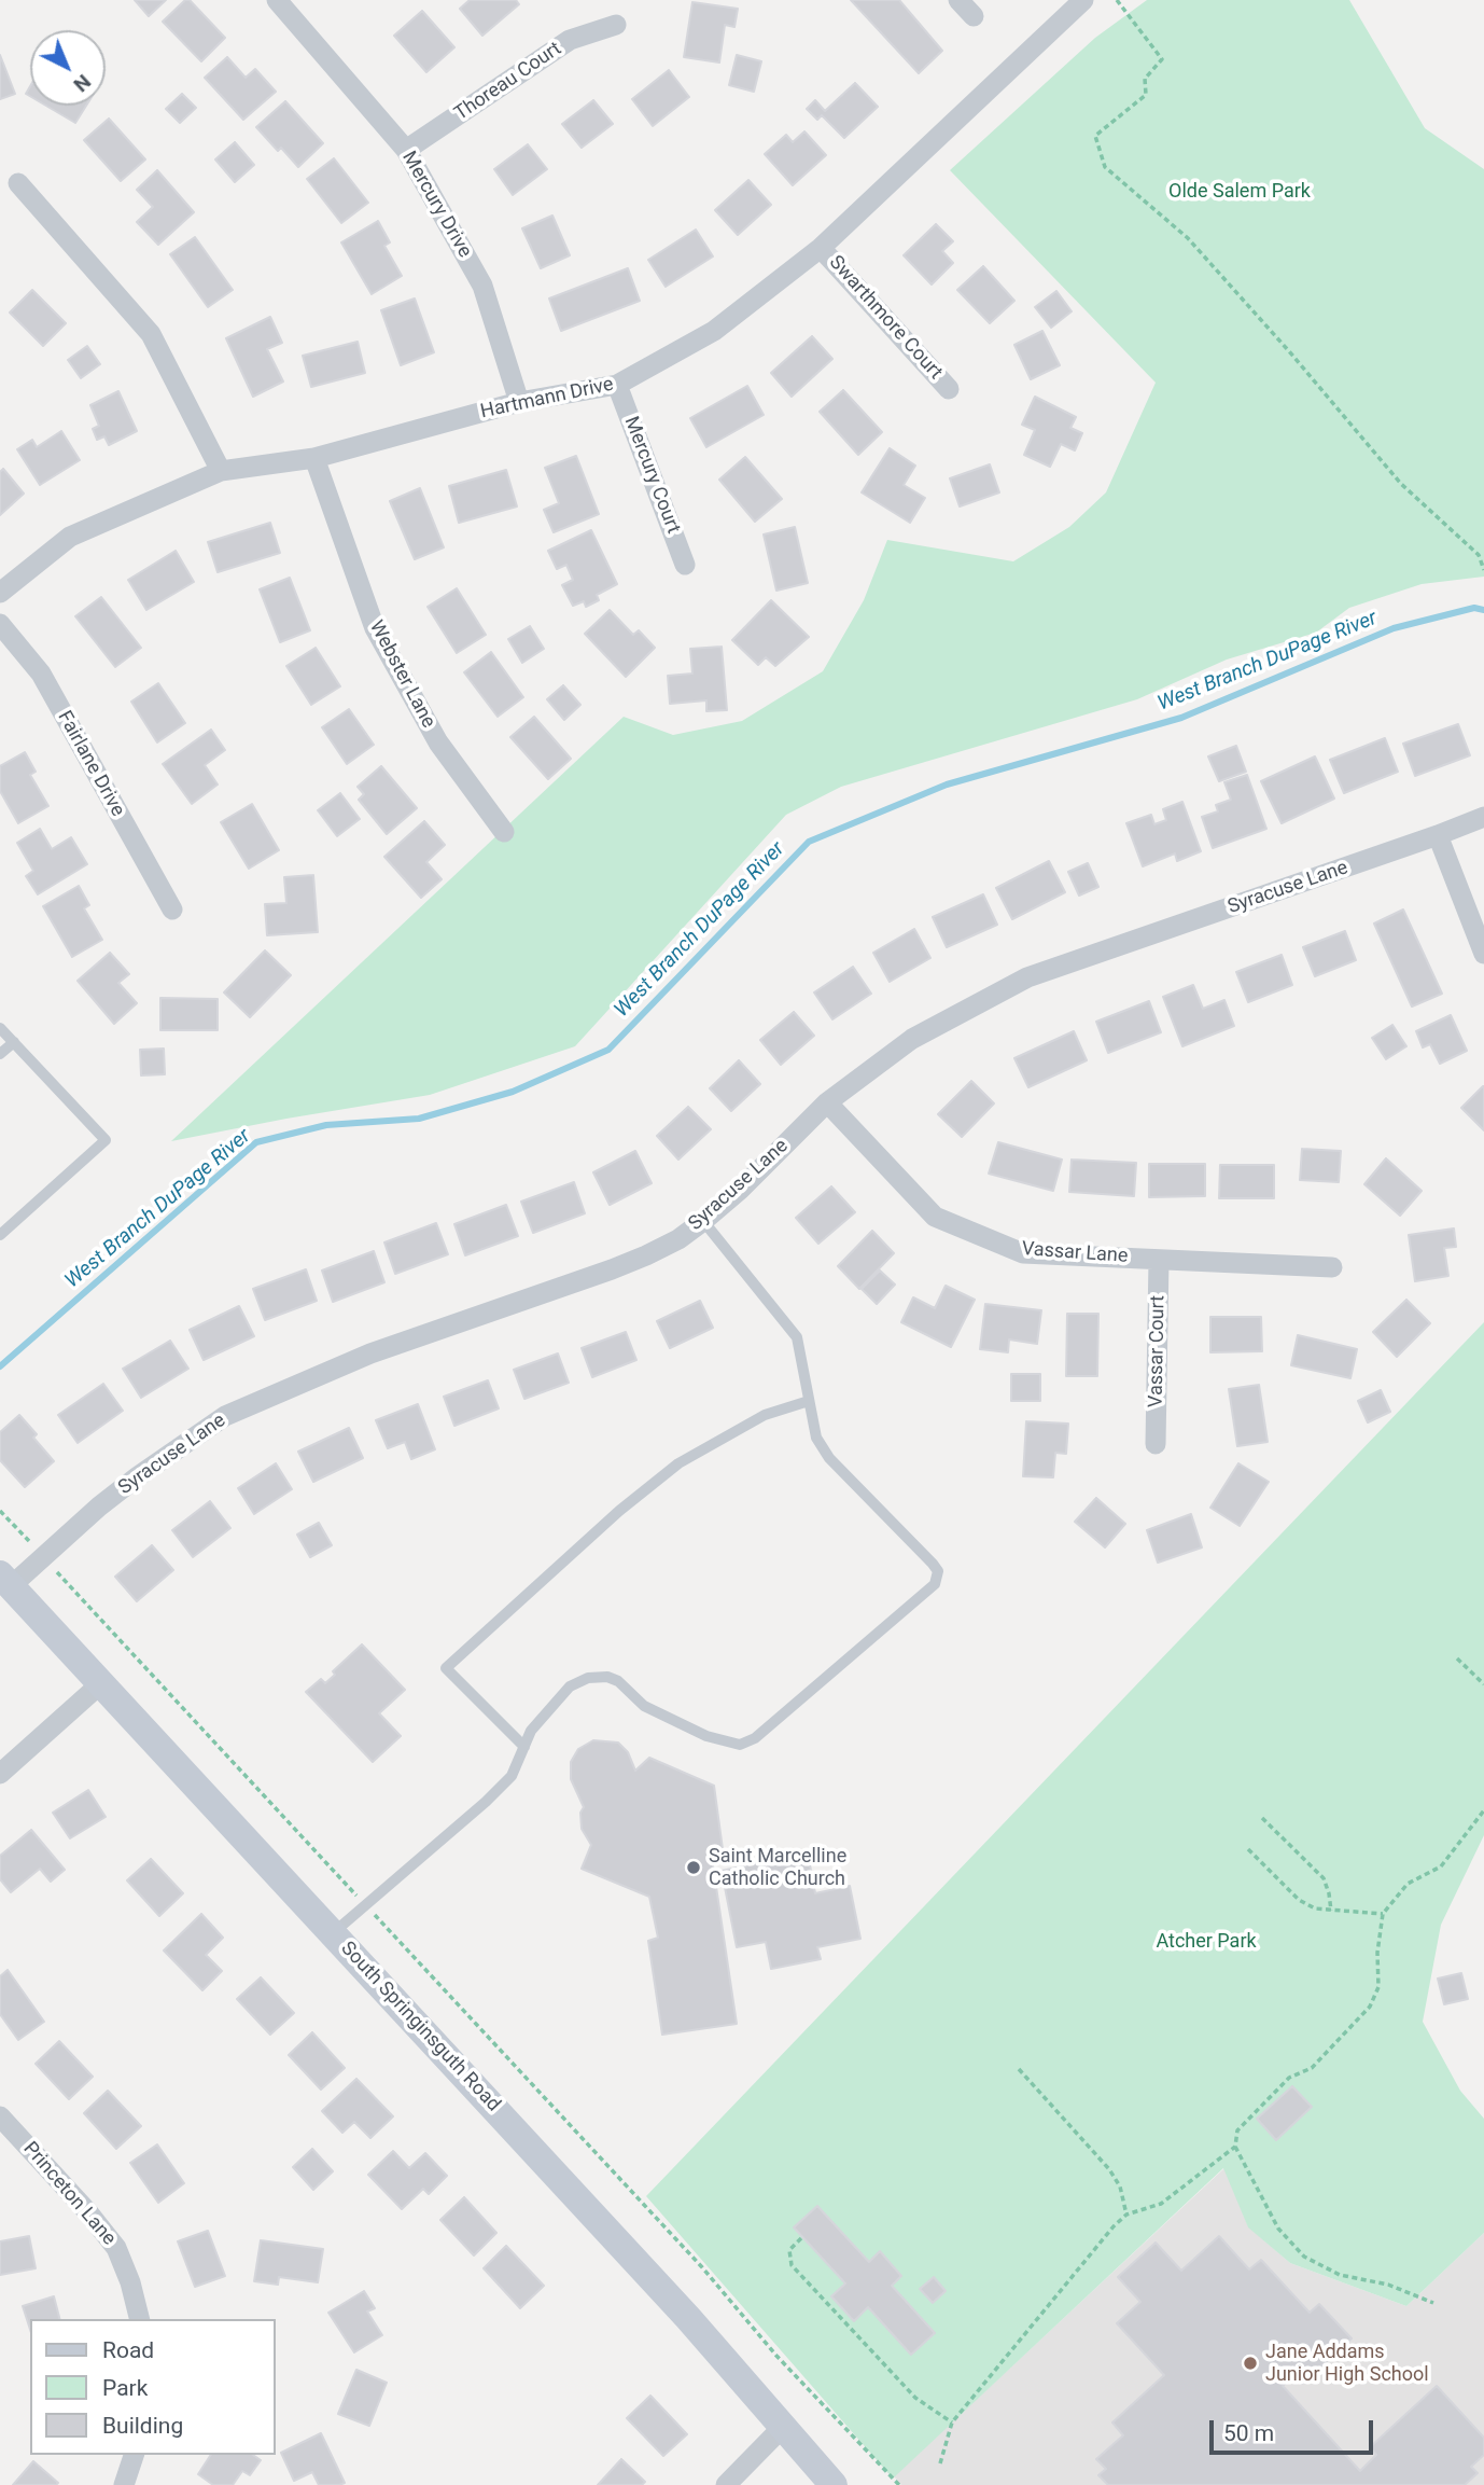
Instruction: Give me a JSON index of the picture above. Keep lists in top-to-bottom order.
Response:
{
  "streets": {
    "street": [
      "Thoreau Court",
      "Mercury Drive",
      "Swarthmore Court",
      "Hartmann Drive",
      "Mercury Court",
      "Webster Lane",
      "Fairlane Drive",
      "Syracuse Lane",
      "Vassar Lane",
      "Vassar Court",
      "South Springinsguth Road",
      "Princeton Lane"
    ]
  },
  "crossings": [
    ["Thoreau Court", "Mercury Drive"],
    ["Mercury Drive", "Hartmann Drive"],
    ["Swarthmore Court", "Hartmann Drive"],
    ["Hartmann Drive", "Mercury Court"],
    ["Hartmann Drive", "Webster Lane"],
    ["Syracuse Lane", "Vassar Lane"],
    ["Syracuse Lane", "South Springinsguth Road"],
    ["Vassar Lane", "Vassar Court"]
  ],
  "water": ["West Branch DuPage River"],
  "parks": ["Olde Salem Park", "Atcher Park"],
  "places": ["Saint Marcelline Catholic Church", "Jane Addams Junior High School"],
  "legend": ["Road", "Park", "Building"],
  "scale_bar": "50 m",
  "north": "bottom right"
}
